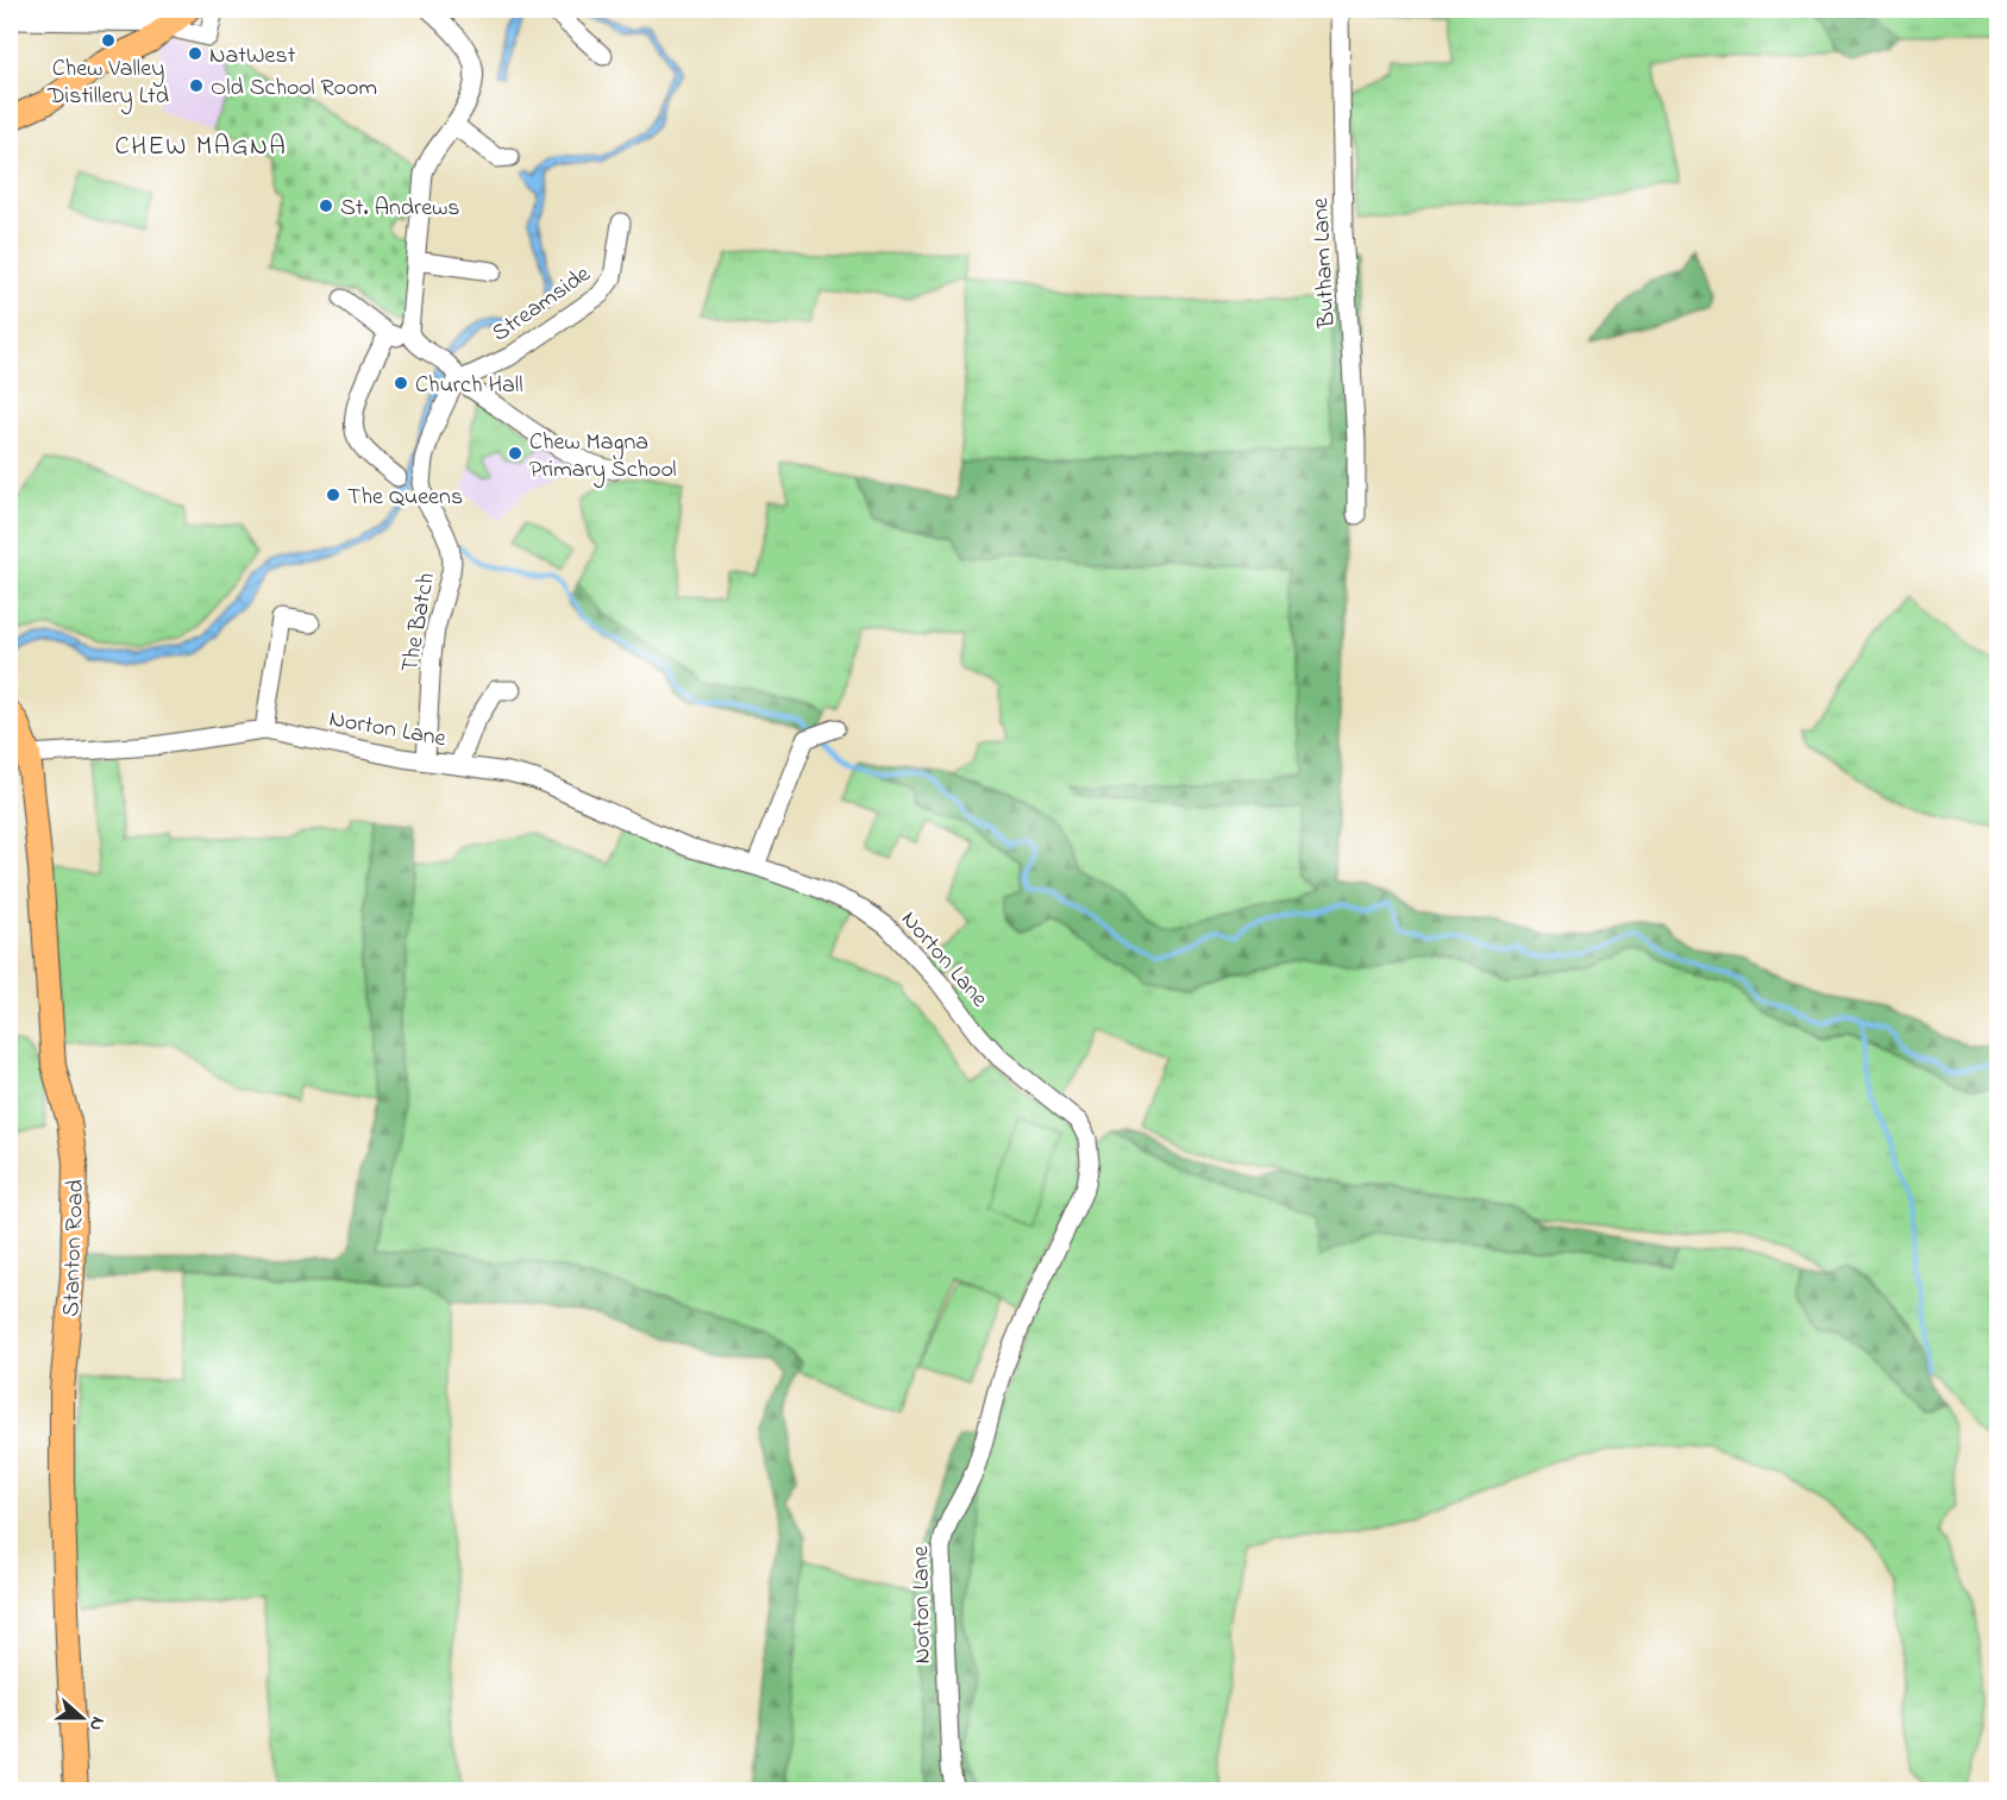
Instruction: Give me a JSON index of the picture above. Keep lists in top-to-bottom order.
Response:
{
  "streets": {
    "main road": ["Stanton Road"],
    "street": [
      "Butham Lane",
      "Streamside",
      "The Batch",
      "Norton Lane"
    ]
  },
  "crossings": [
    ["Streamside", "The Batch"],
    ["The Batch", "Norton Lane"],
    ["Norton Lane", "Stanton Road"]
  ],
  "districts": ["CHEW MAGNA"],
  "places": [
    "Chew Valley Distillery Ltd",
    "NatWest",
    "Old School Room",
    "St. Andrews",
    "Church Hall",
    "Chew Magna Primary School",
    "The Queens"
  ],
  "north": "right"
}
